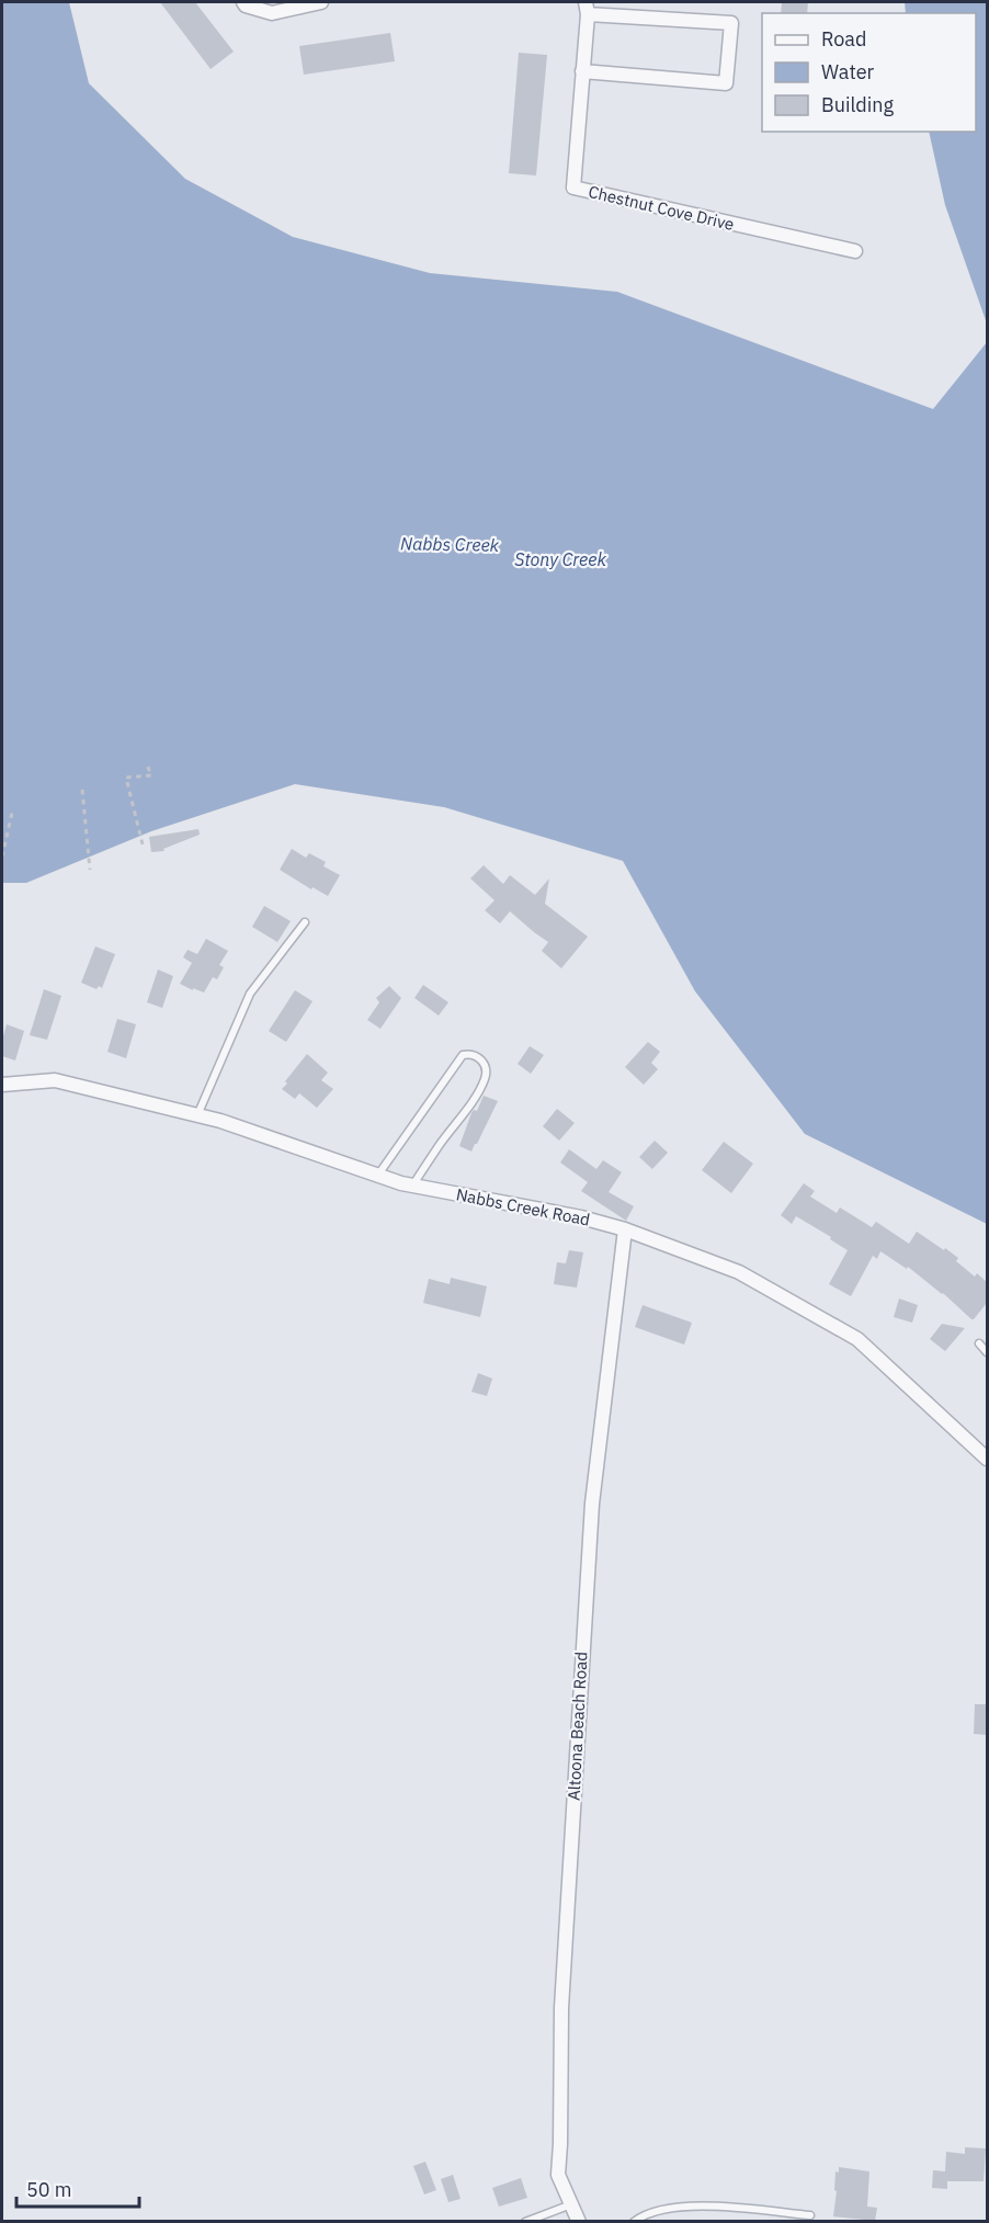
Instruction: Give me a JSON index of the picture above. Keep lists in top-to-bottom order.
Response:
{
  "streets": {
    "street": ["Chestnut Cove Drive", "Nabbs Creek Road", "Altoona Beach Road"]
  },
  "crossings": [
    ["Nabbs Creek Road", "Altoona Beach Road"]
  ],
  "water": ["Nabbs Creek", "Stony Creek"],
  "legend": ["Road", "Water", "Building"],
  "scale_bar": "50 m"
}
